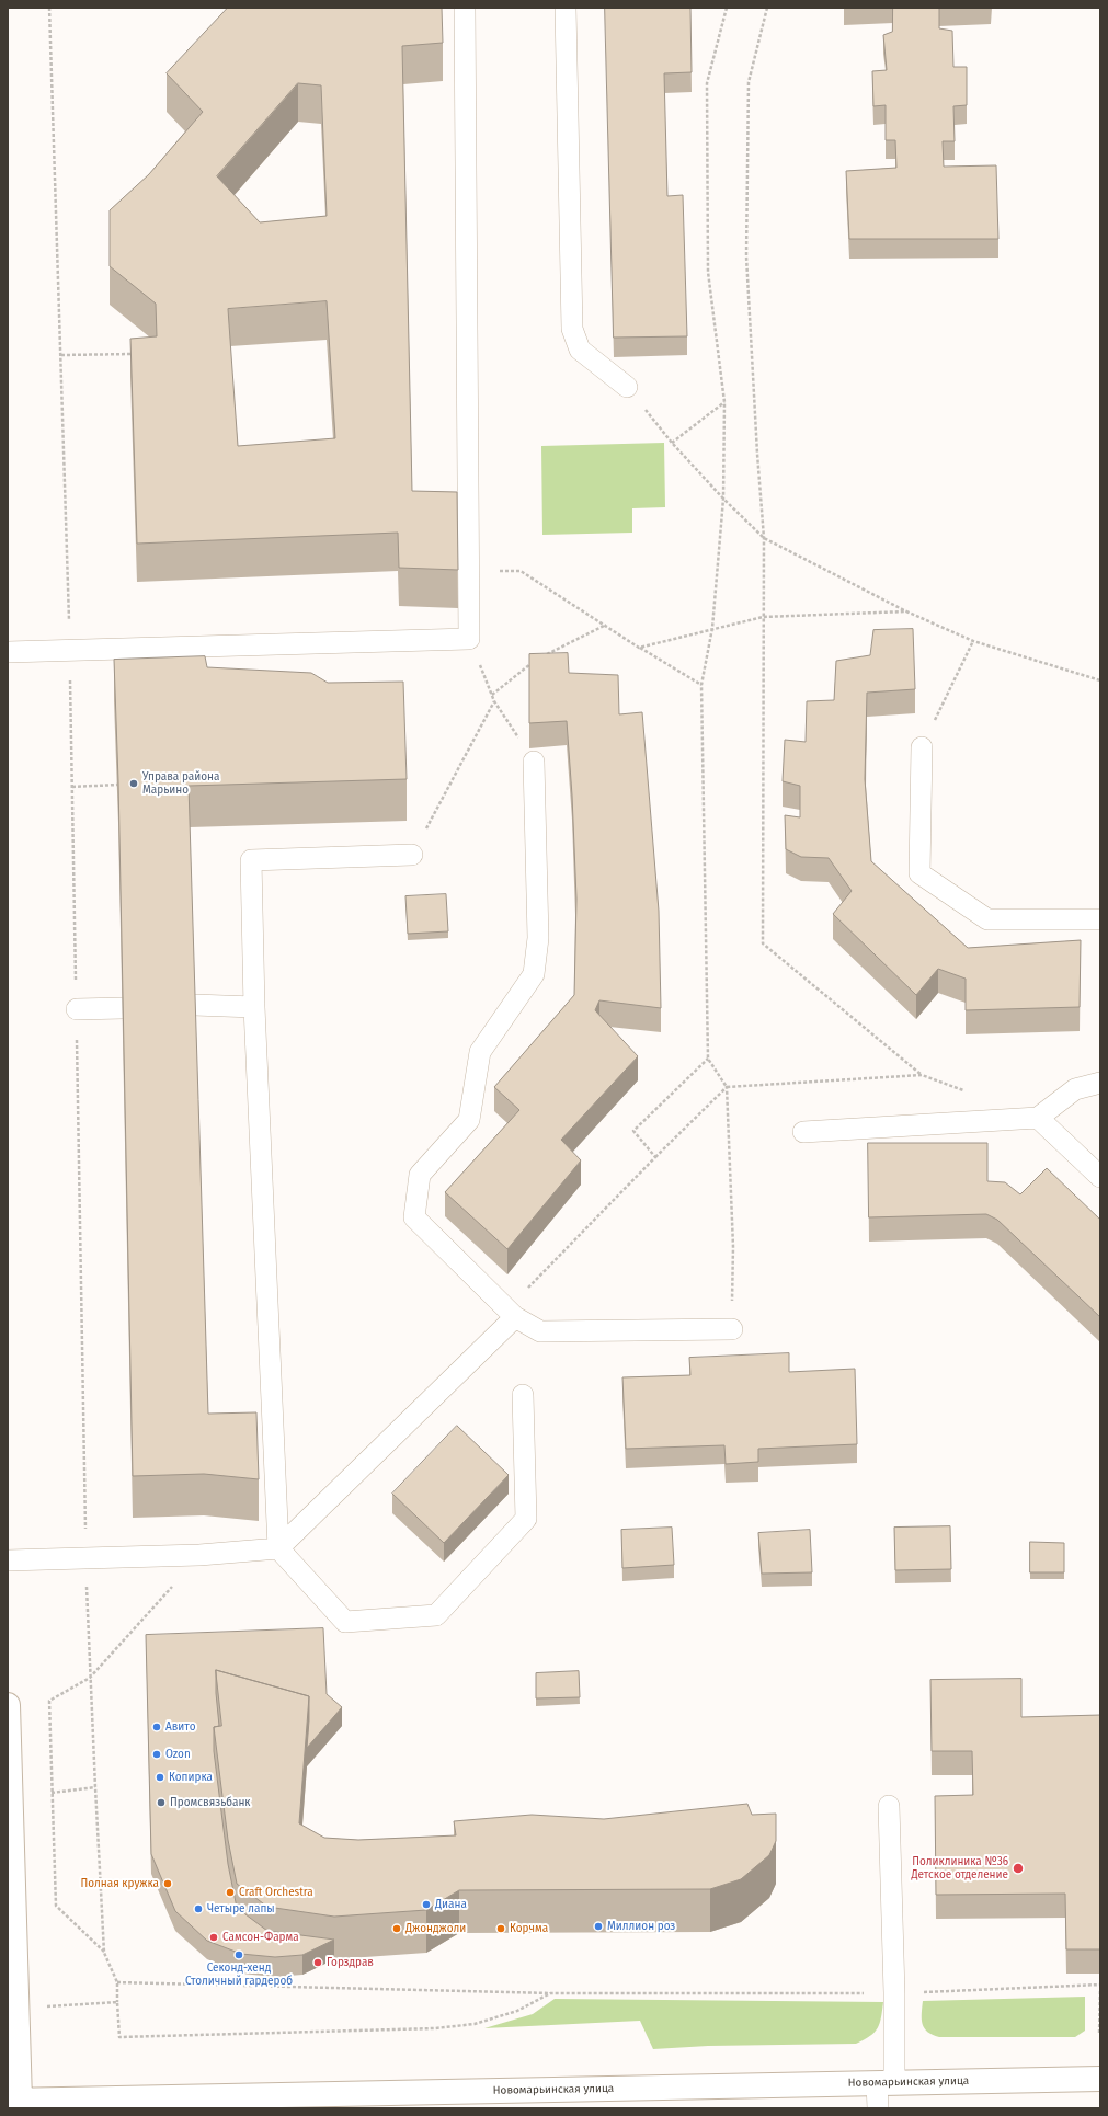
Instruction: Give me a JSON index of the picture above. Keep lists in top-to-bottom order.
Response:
{
  "streets": {
    "street": ["Новомарьинская улица"]
  },
  "places": [
    "Управа района Марьино",
    "Авито",
    "Ozon",
    "Копирка",
    "Промсвязьбанк",
    "Поликлиника №36 Детское отделение",
    "Полная кружка",
    "Craft Orchestra",
    "Диана",
    "Четыре лапы",
    "Миллион роз",
    "Джонджоли",
    "Корчма",
    "Самсон-Фарма",
    "Секонд-хенд Столичный гардероб",
    "Горздрав"
  ]
}
